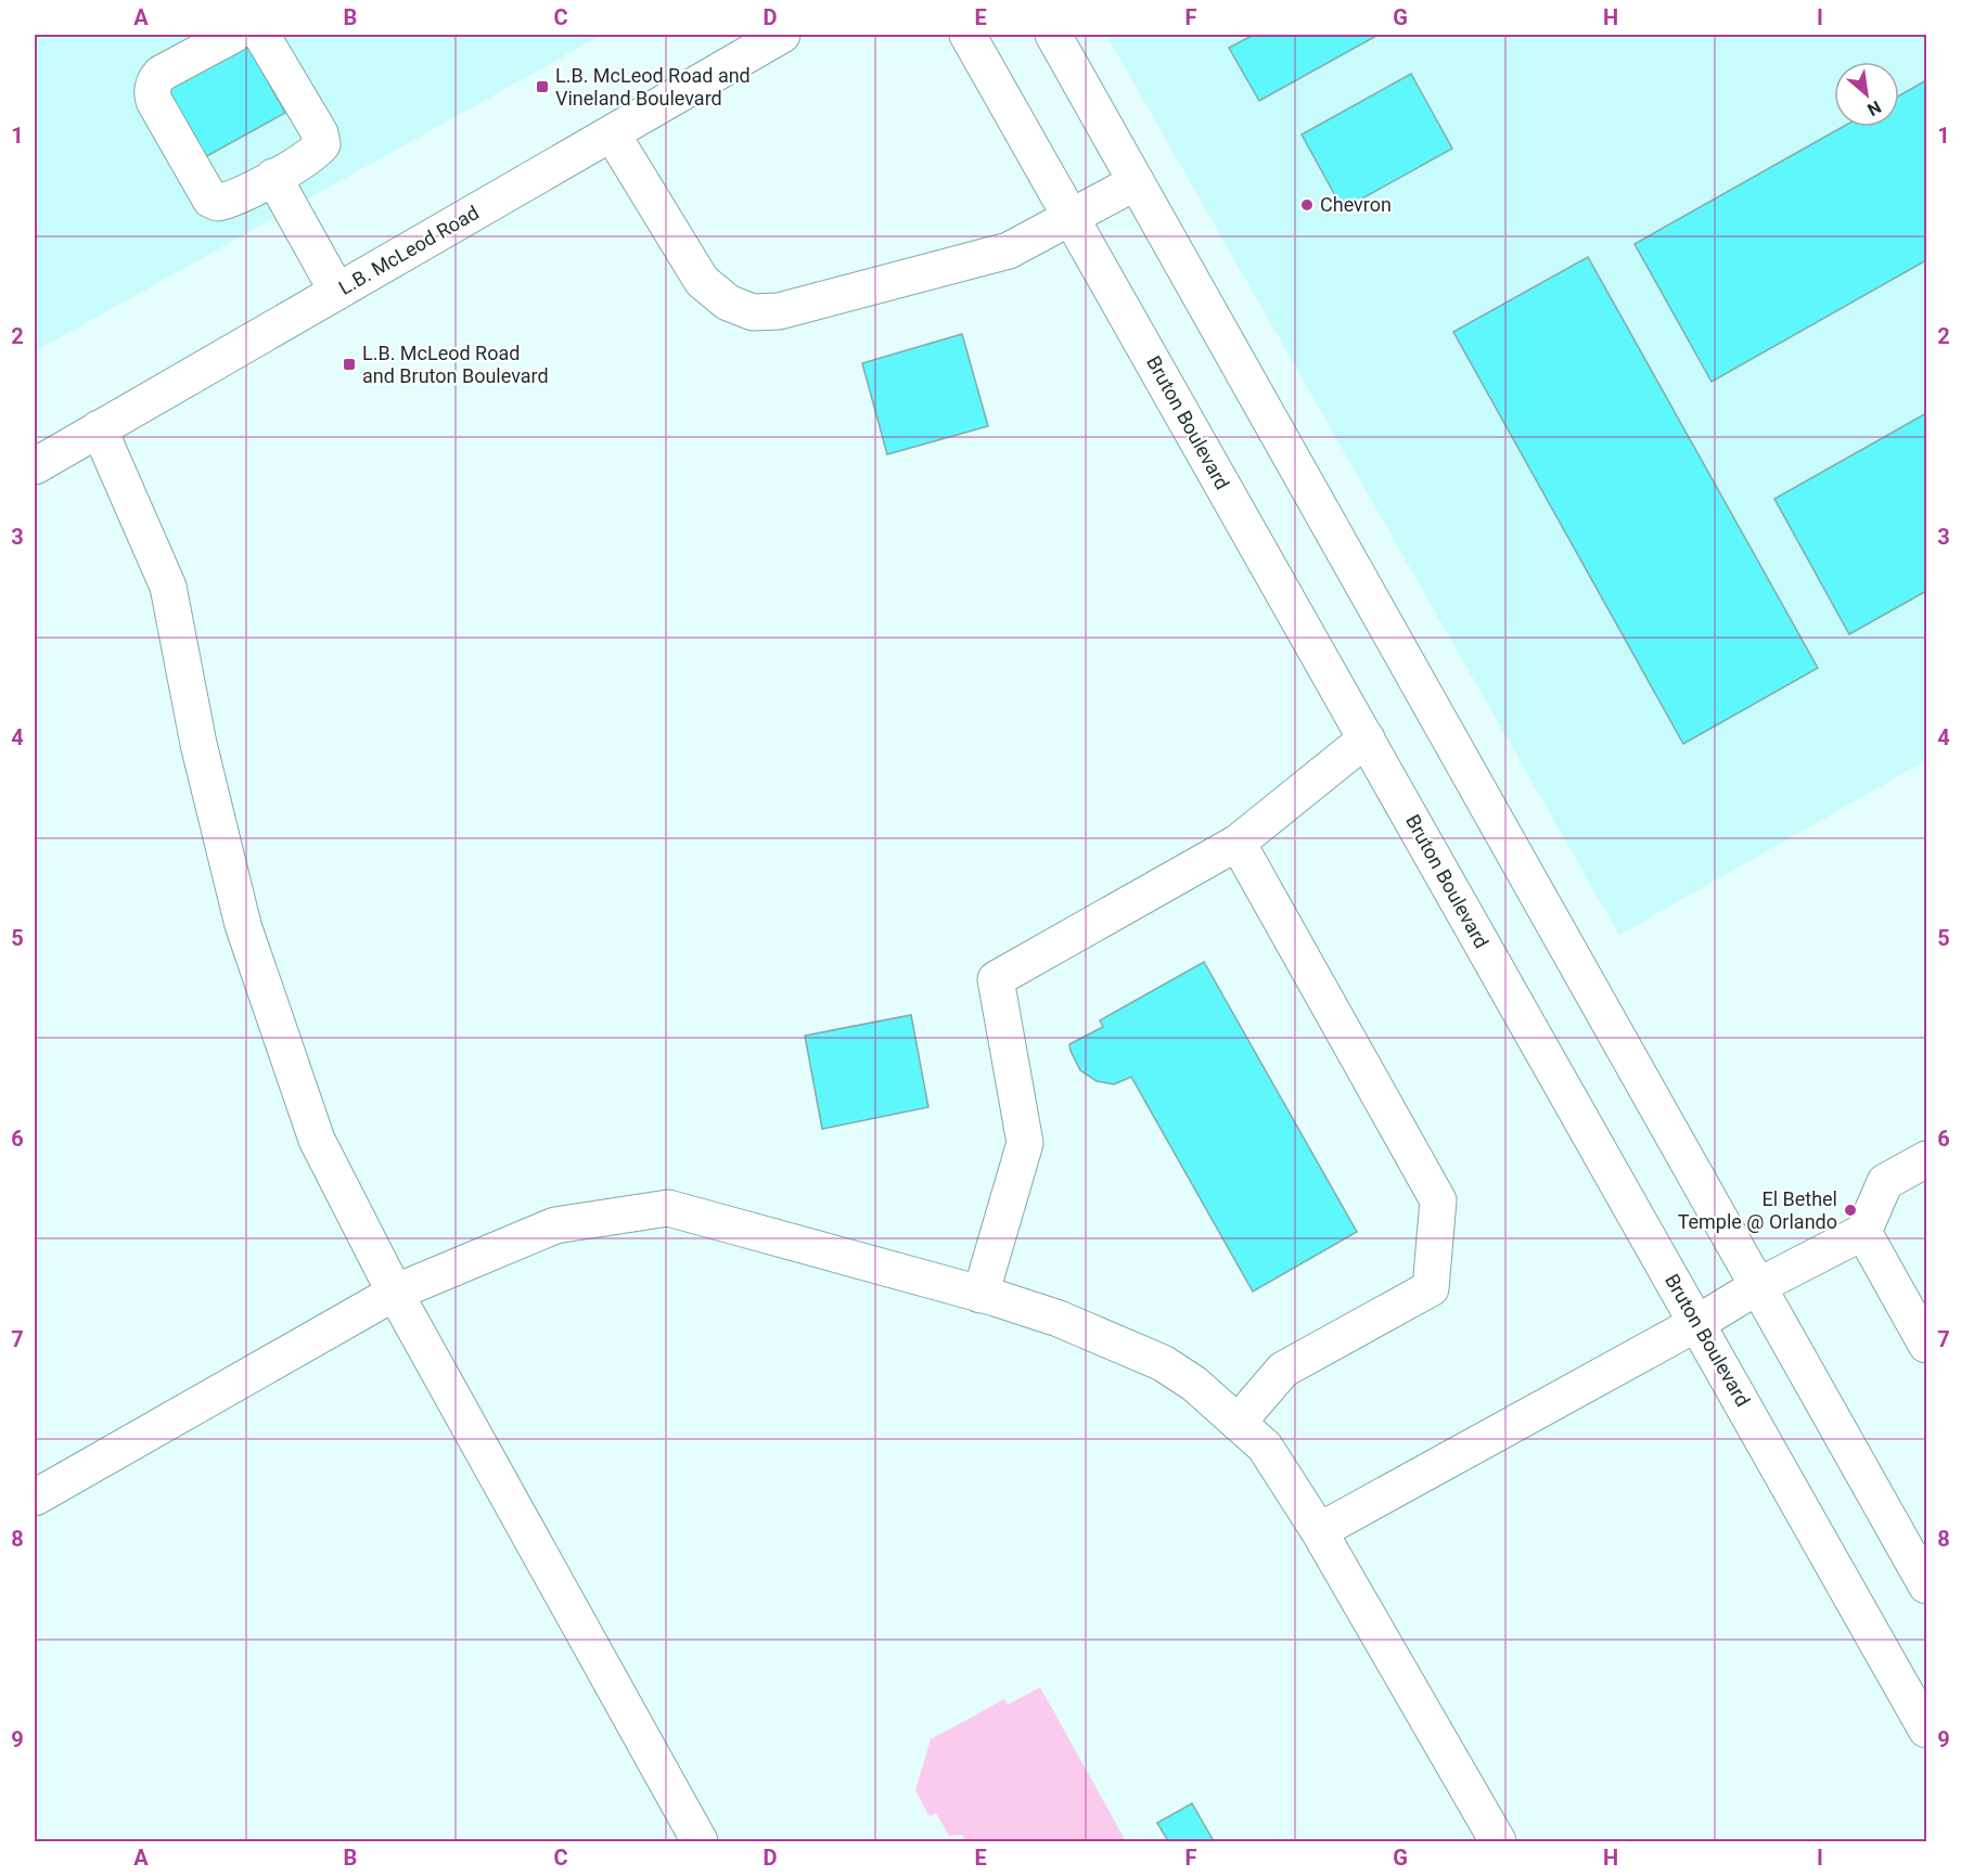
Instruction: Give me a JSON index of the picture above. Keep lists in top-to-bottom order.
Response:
{
  "streets": {
    "street": ["L.B. McLeod Road", "Bruton Boulevard"]
  },
  "places": {
    "transit": ["L.B. McLeod Road and Vineland Boulevard", "L.B. McLeod Road and Bruton Boulevard"],
    "other": ["Chevron", "El Bethel Temple @ Orlando"]
  },
  "north": "bottom right",
  "grid": {
    "columns": [
      "A",
      "B",
      "C",
      "D",
      "E",
      "F",
      "G",
      "H",
      "I"
    ],
    "rows": [
      "1",
      "2",
      "3",
      "4",
      "5",
      "6",
      "7",
      "8",
      "9"
    ]
  }
}
